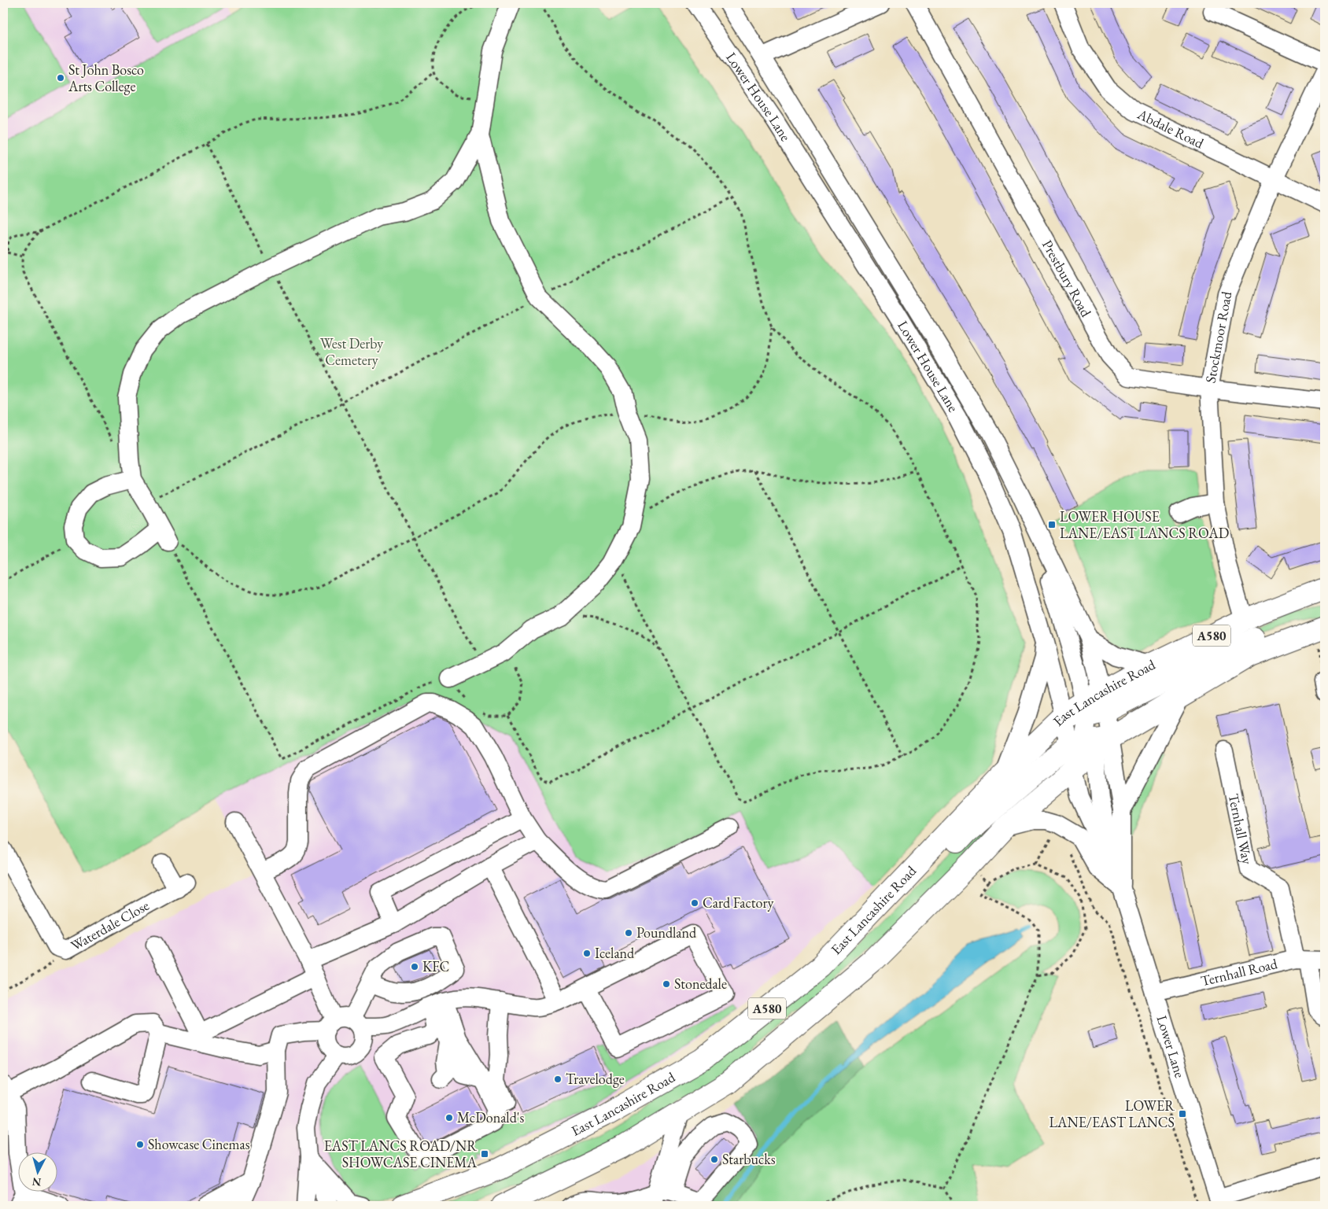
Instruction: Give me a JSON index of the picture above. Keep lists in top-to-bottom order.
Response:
{
  "streets": {
    "highway": ["A580", "East Lancashire Road"],
    "street": [
      "Lower House Lane",
      "Abdale Road",
      "Prestbury Road",
      "Stockmoor Road",
      "Ternhall Way",
      "Waterdale Close",
      "Ternhall Road",
      "Lower Lane"
    ]
  },
  "crossings": [
    ["Lower House Lane", "A580"],
    ["Lower House Lane", "East Lancashire Road"],
    ["Lower House Lane", "Lower Lane"],
    ["Abdale Road", "Stockmoor Road"],
    ["Prestbury Road", "Stockmoor Road"],
    ["Stockmoor Road", "East Lancashire Road"],
    ["A580", "Lower Lane"],
    ["Ternhall Way", "Ternhall Road"],
    ["Ternhall Road", "Lower Lane"]
  ],
  "parks": ["West Derby Cemetery"],
  "places": {
    "other": [
      "St John Bosco Arts College",
      "Card Factory",
      "Poundland",
      "Iceland",
      "KFC",
      "Stonedale",
      "Travelodge",
      "McDonald's",
      "Showcase Cinemas",
      "Starbucks"
    ],
    "transit": ["LOWER HOUSE LANE/EAST LANCS ROAD", "LOWER LANE/EAST LANCS", "EAST LANCS ROAD/NR SHOWCASE CINEMA"]
  },
  "north": "bottom"
}
